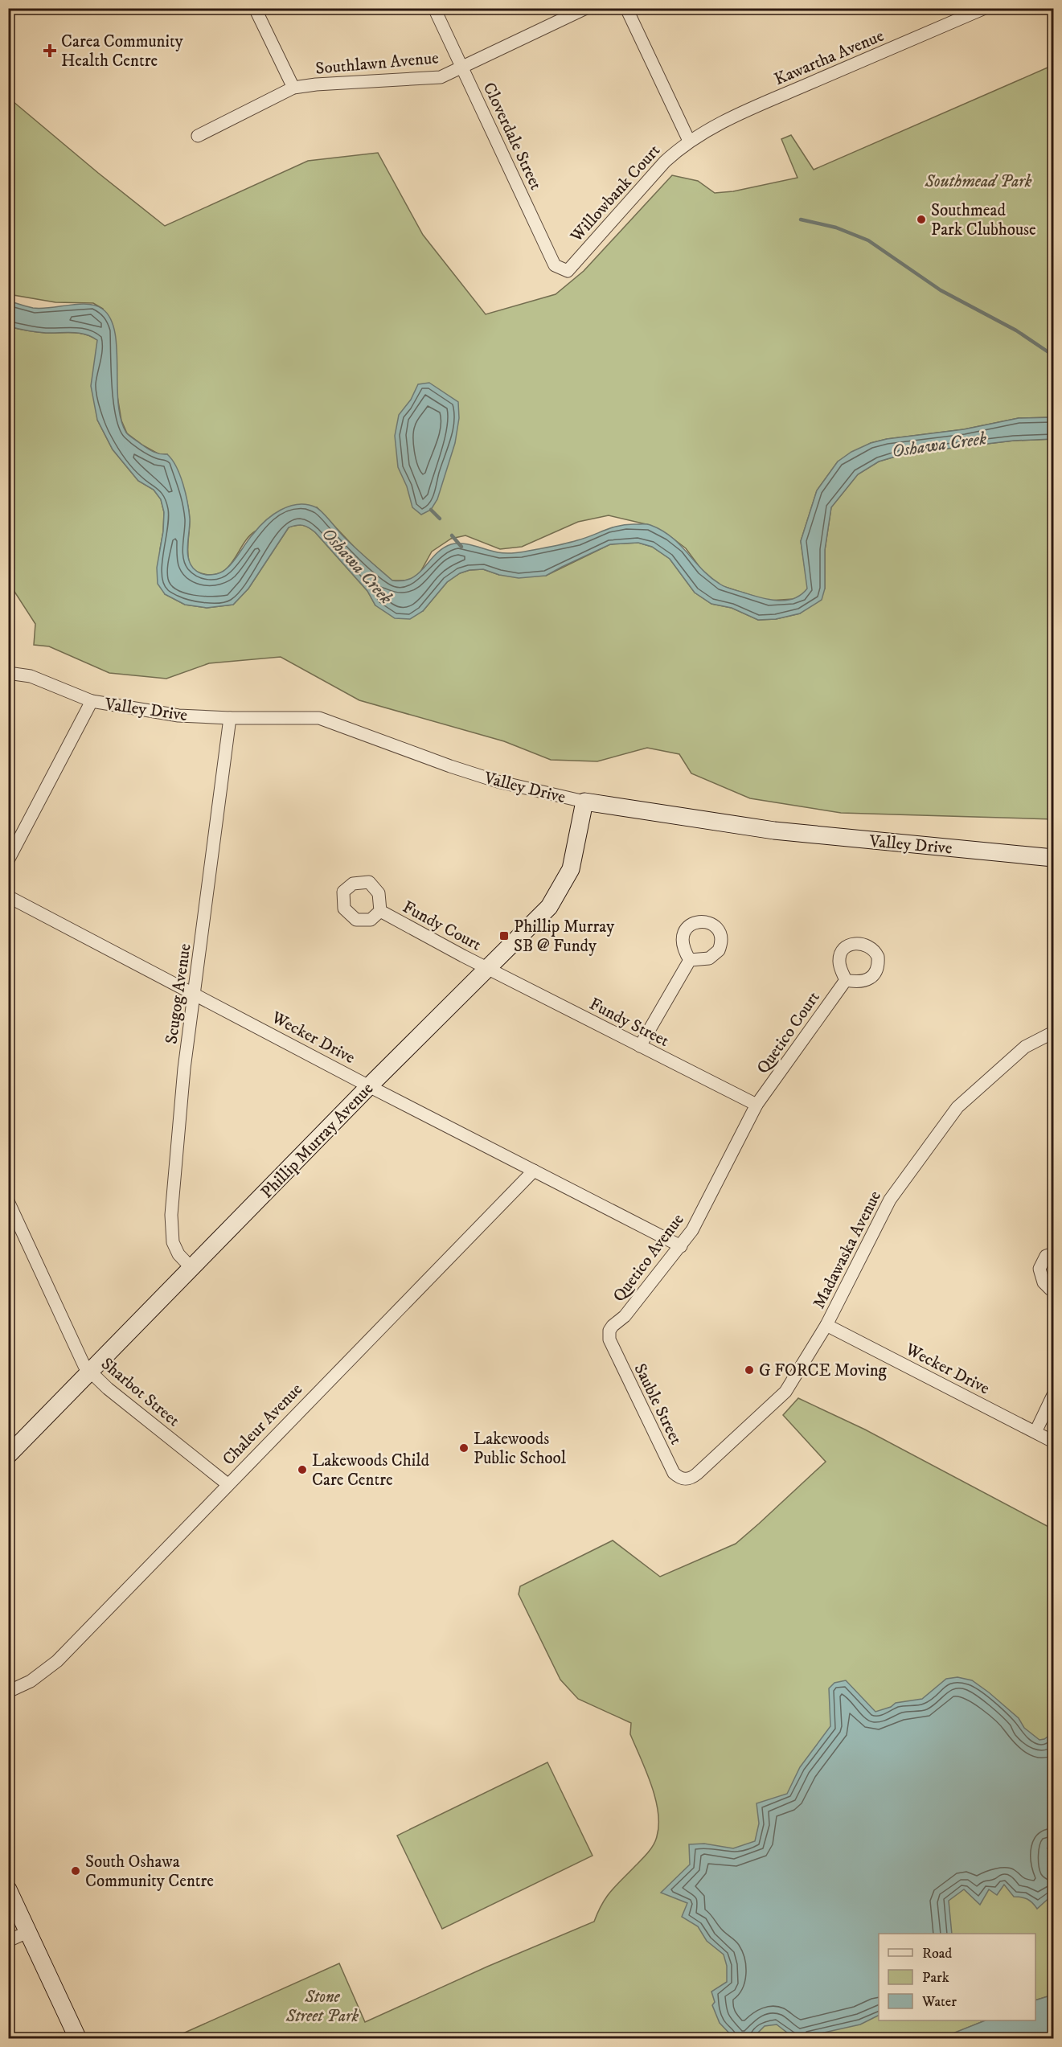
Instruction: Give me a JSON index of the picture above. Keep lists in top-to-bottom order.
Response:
{
  "streets": {
    "street": [
      "Kawartha Avenue",
      "Southlawn Avenue",
      "Cloverdale Street",
      "Willowbank Court",
      "Valley Drive",
      "Fundy Court",
      "Scugog Avenue",
      "Fundy Street",
      "Quetico Court",
      "Wecker Drive",
      "Phillip Murray Avenue",
      "Madawaska Avenue",
      "Quetico Avenue",
      "Sharbot Street",
      "Sauble Street",
      "Chaleur Avenue"
    ]
  },
  "crossings": [
    ["Kawartha Avenue", "Willowbank Court"],
    ["Southlawn Avenue", "Cloverdale Street"],
    ["Cloverdale Street", "Willowbank Court"],
    ["Valley Drive", "Scugog Avenue"],
    ["Valley Drive", "Phillip Murray Avenue"],
    ["Fundy Court", "Fundy Street"],
    ["Fundy Court", "Phillip Murray Avenue"],
    ["Scugog Avenue", "Wecker Drive"],
    ["Scugog Avenue", "Phillip Murray Avenue"],
    ["Fundy Street", "Quetico Court"],
    ["Fundy Street", "Phillip Murray Avenue"],
    ["Fundy Street", "Quetico Avenue"],
    ["Quetico Court", "Quetico Avenue"],
    ["Wecker Drive", "Phillip Murray Avenue"],
    ["Wecker Drive", "Madawaska Avenue"],
    ["Wecker Drive", "Quetico Avenue"],
    ["Wecker Drive", "Chaleur Avenue"],
    ["Phillip Murray Avenue", "Sharbot Street"],
    ["Madawaska Avenue", "Sauble Street"],
    ["Quetico Avenue", "Sauble Street"],
    ["Sharbot Street", "Chaleur Avenue"]
  ],
  "water": ["Oshawa Creek"],
  "parks": ["Southmead Park", "Stone Street Park"],
  "places": {
    "health": ["Carea Community Health Centre"],
    "other": [
      "Southmead Park Clubhouse",
      "G FORCE Moving",
      "Lakewoods Public School",
      "Lakewoods Child Care Centre",
      "South Oshawa Community Centre"
    ],
    "transit": ["Phillip Murray SB @ Fundy"]
  },
  "legend": ["Road", "Park", "Water"]
}
